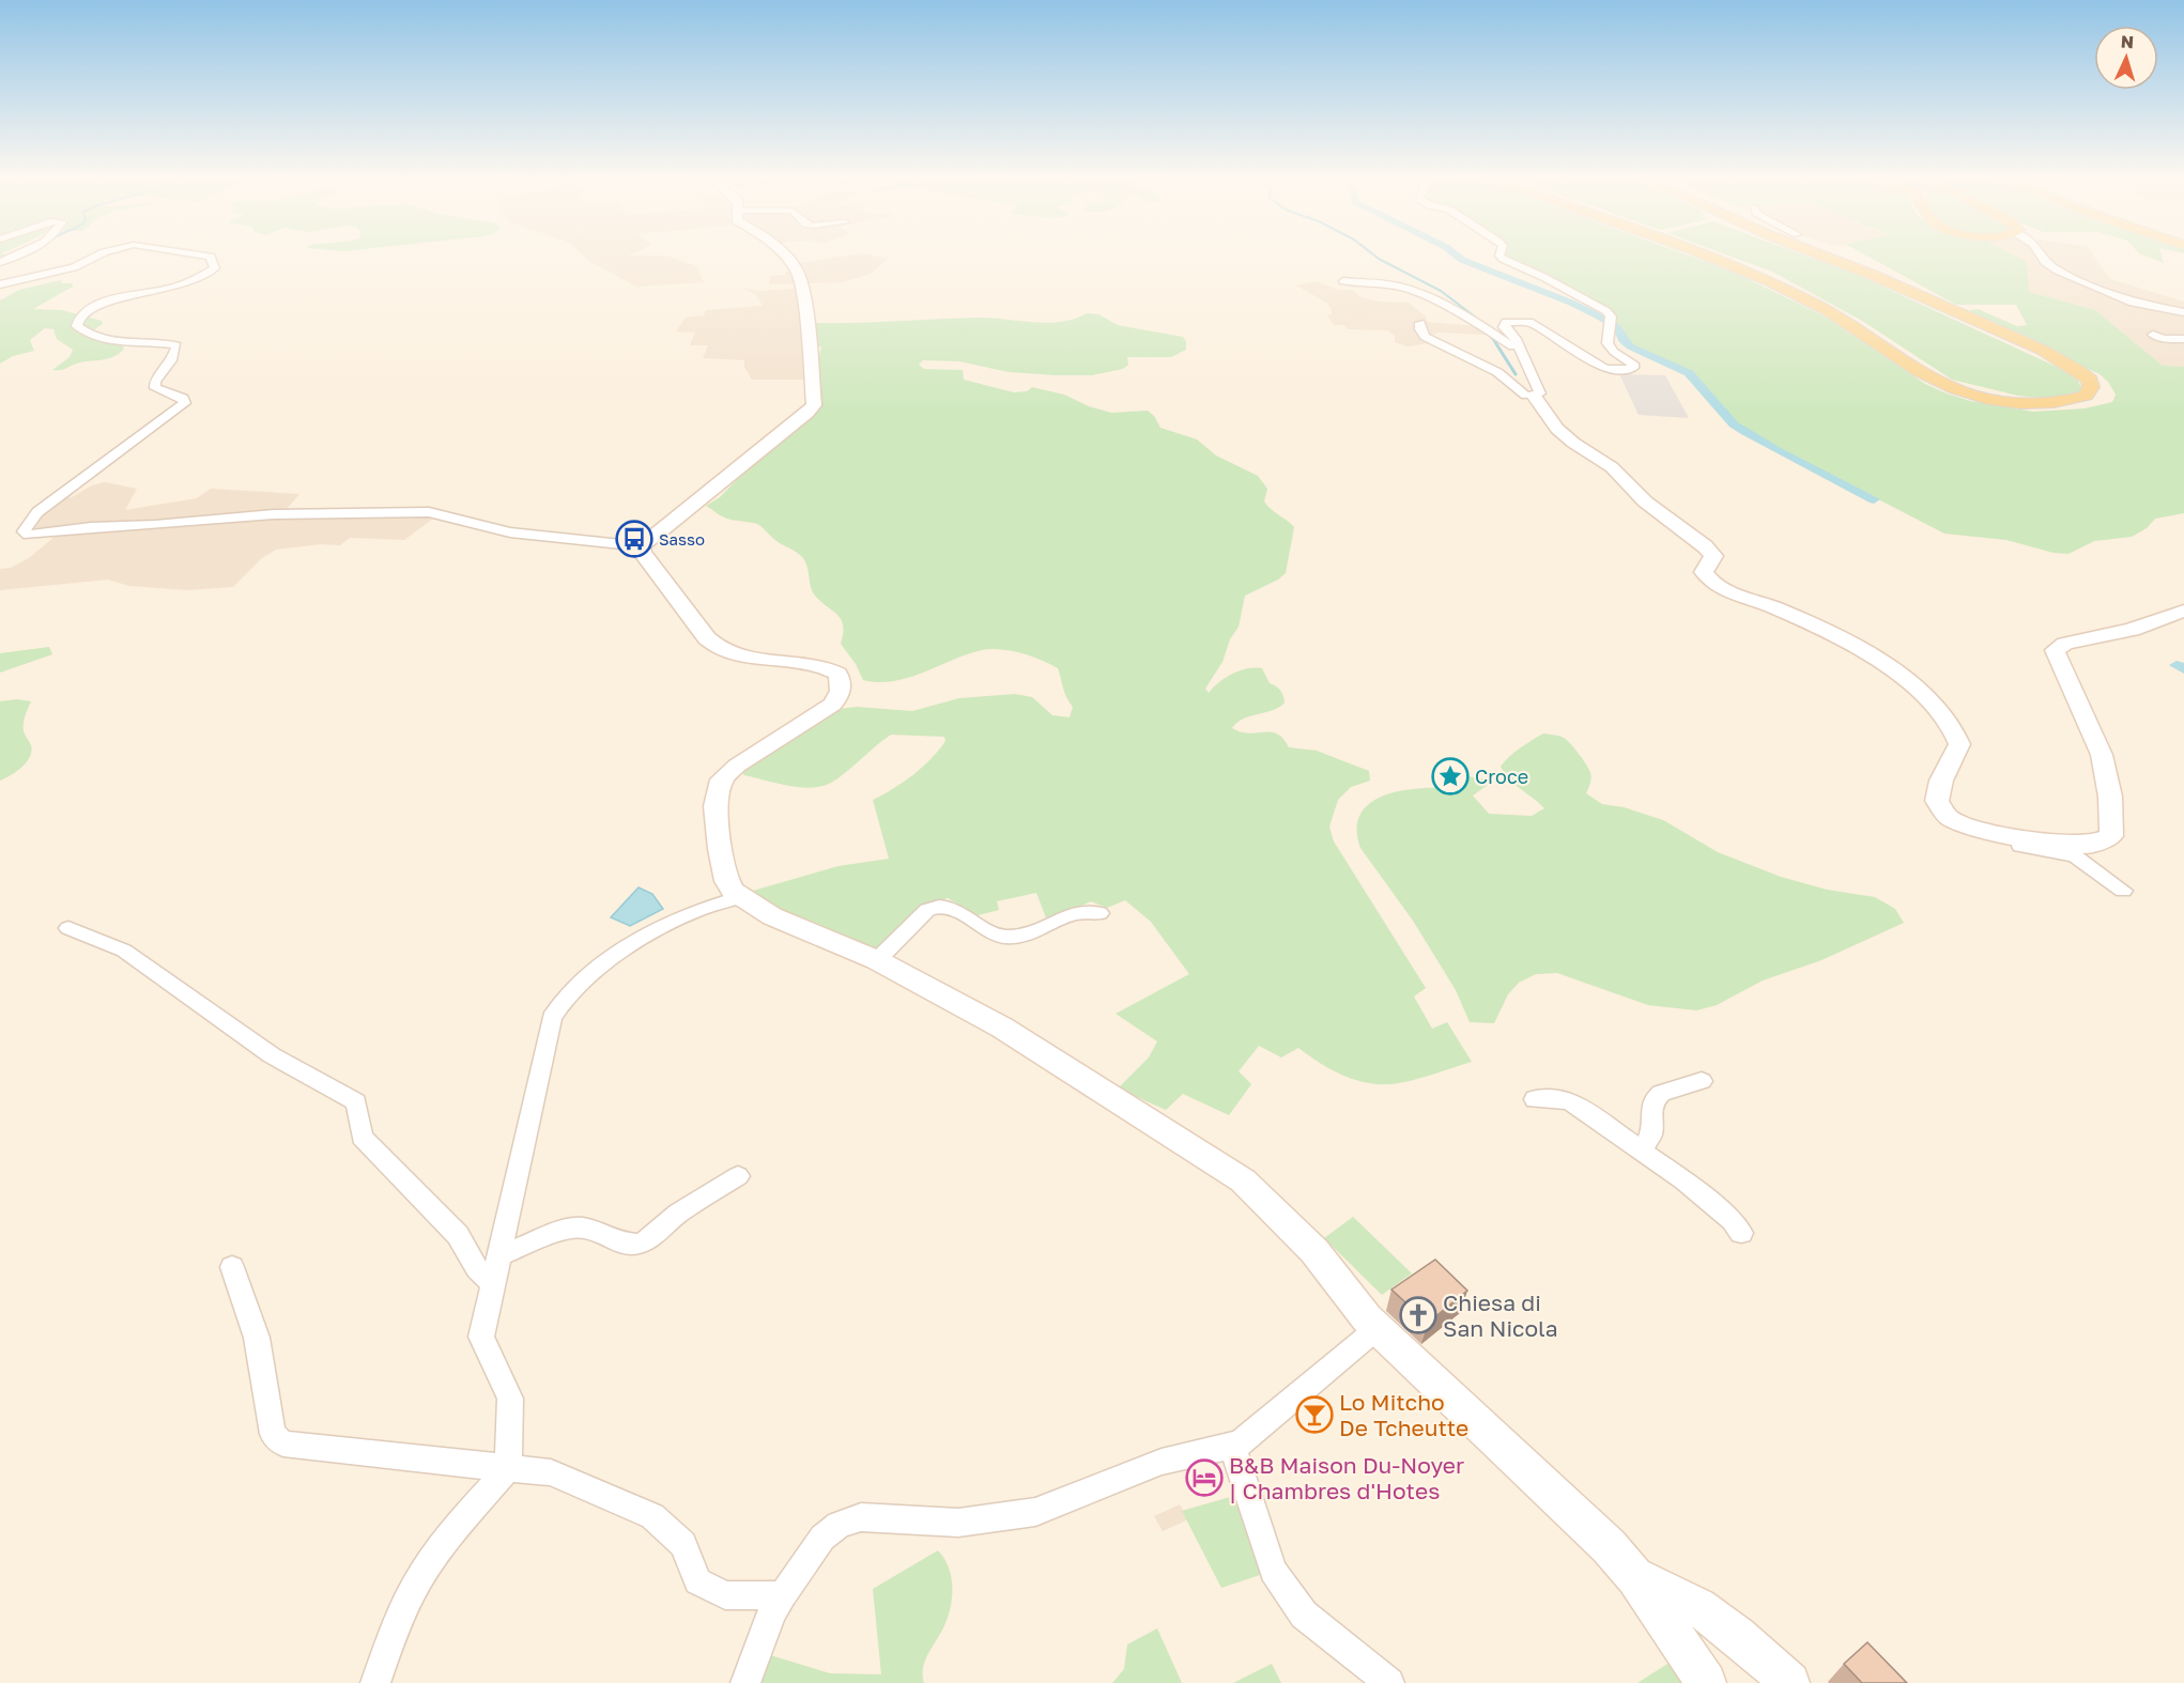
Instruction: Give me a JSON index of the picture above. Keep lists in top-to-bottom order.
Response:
{
  "places": {
    "bus stop": ["Sasso"],
    "place": ["Croce"],
    "church": ["Chiesa di San Nicola"],
    "bar": ["Lo Mitcho De Tcheutte"],
    "hotel": ["B&B Maison Du-Noyer | Chambres d'Hotes"]
  },
  "north": "top"
}
